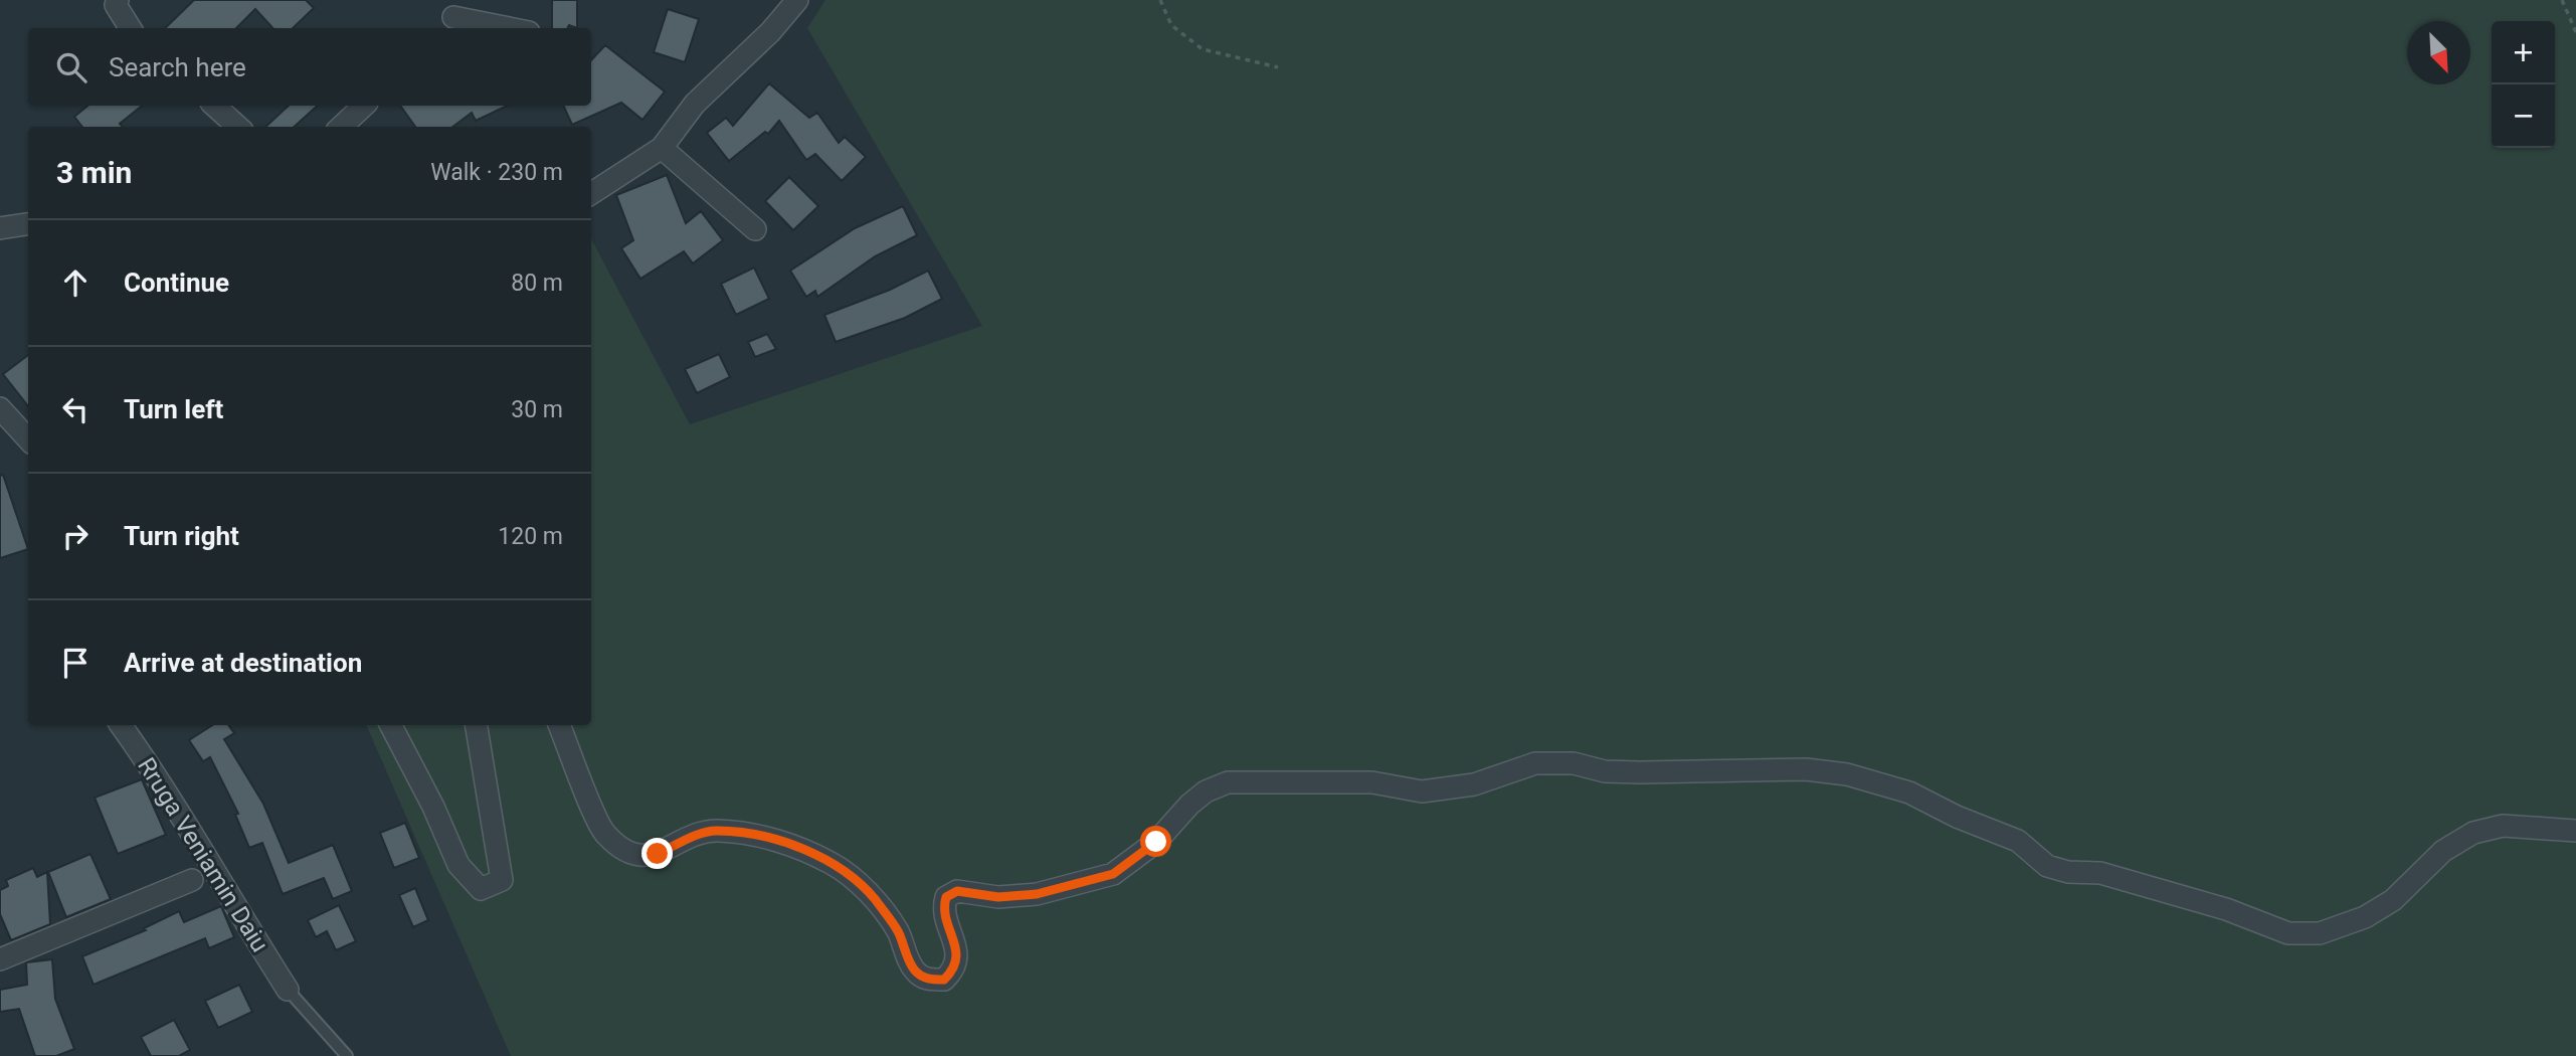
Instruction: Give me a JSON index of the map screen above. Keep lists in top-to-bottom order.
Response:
{
  "streets": {
    "street": ["Rruga Veniamin Daiu"]
  },
  "north": "bottom right",
  "page": {
    "map_buttons": ["+", "−"],
    "search": "Search here",
    "heading": ["3 min", "Walk · 230 m"],
    "list": [
      ["Continue", "80 m"],
      ["Turn left", "30 m"],
      ["Turn right", "120 m"],
      "Arrive at destination"
    ]
  }
}
